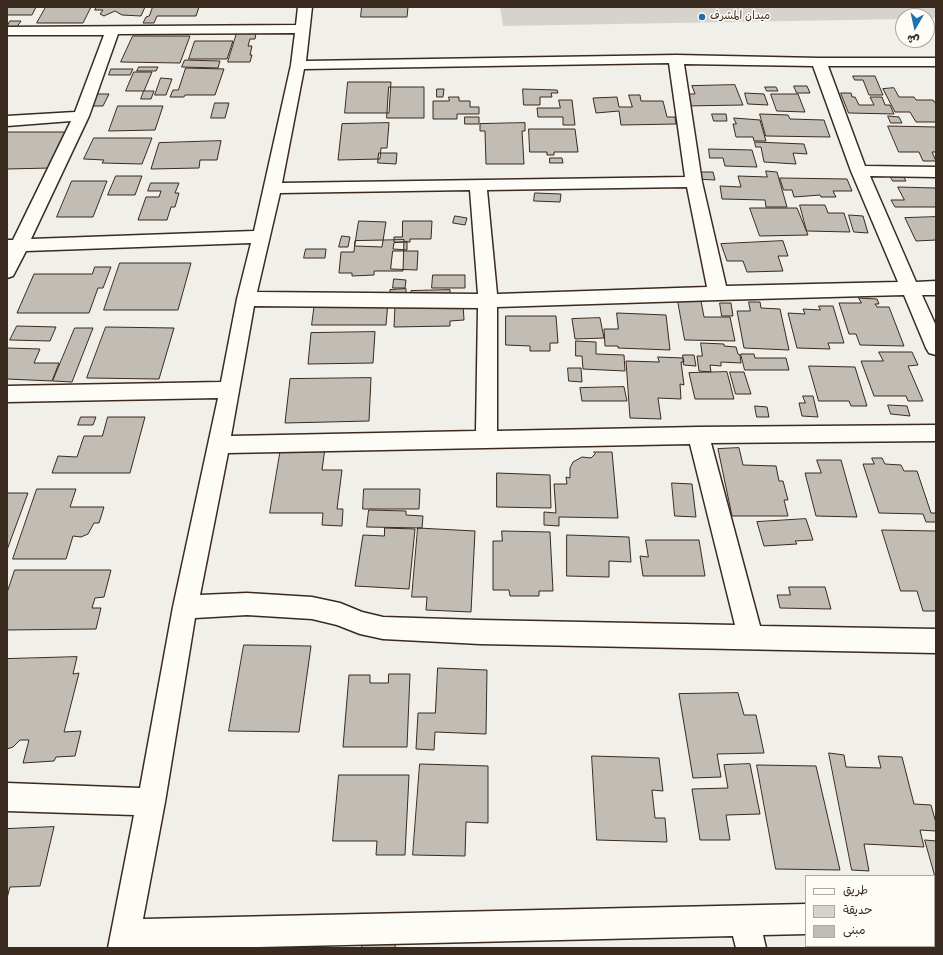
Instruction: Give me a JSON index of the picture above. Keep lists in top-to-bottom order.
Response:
{
  "places": ["ميدان المشرف"],
  "legend": ["طريق", "حديقة", "مبنى"],
  "north": "bottom"
}
